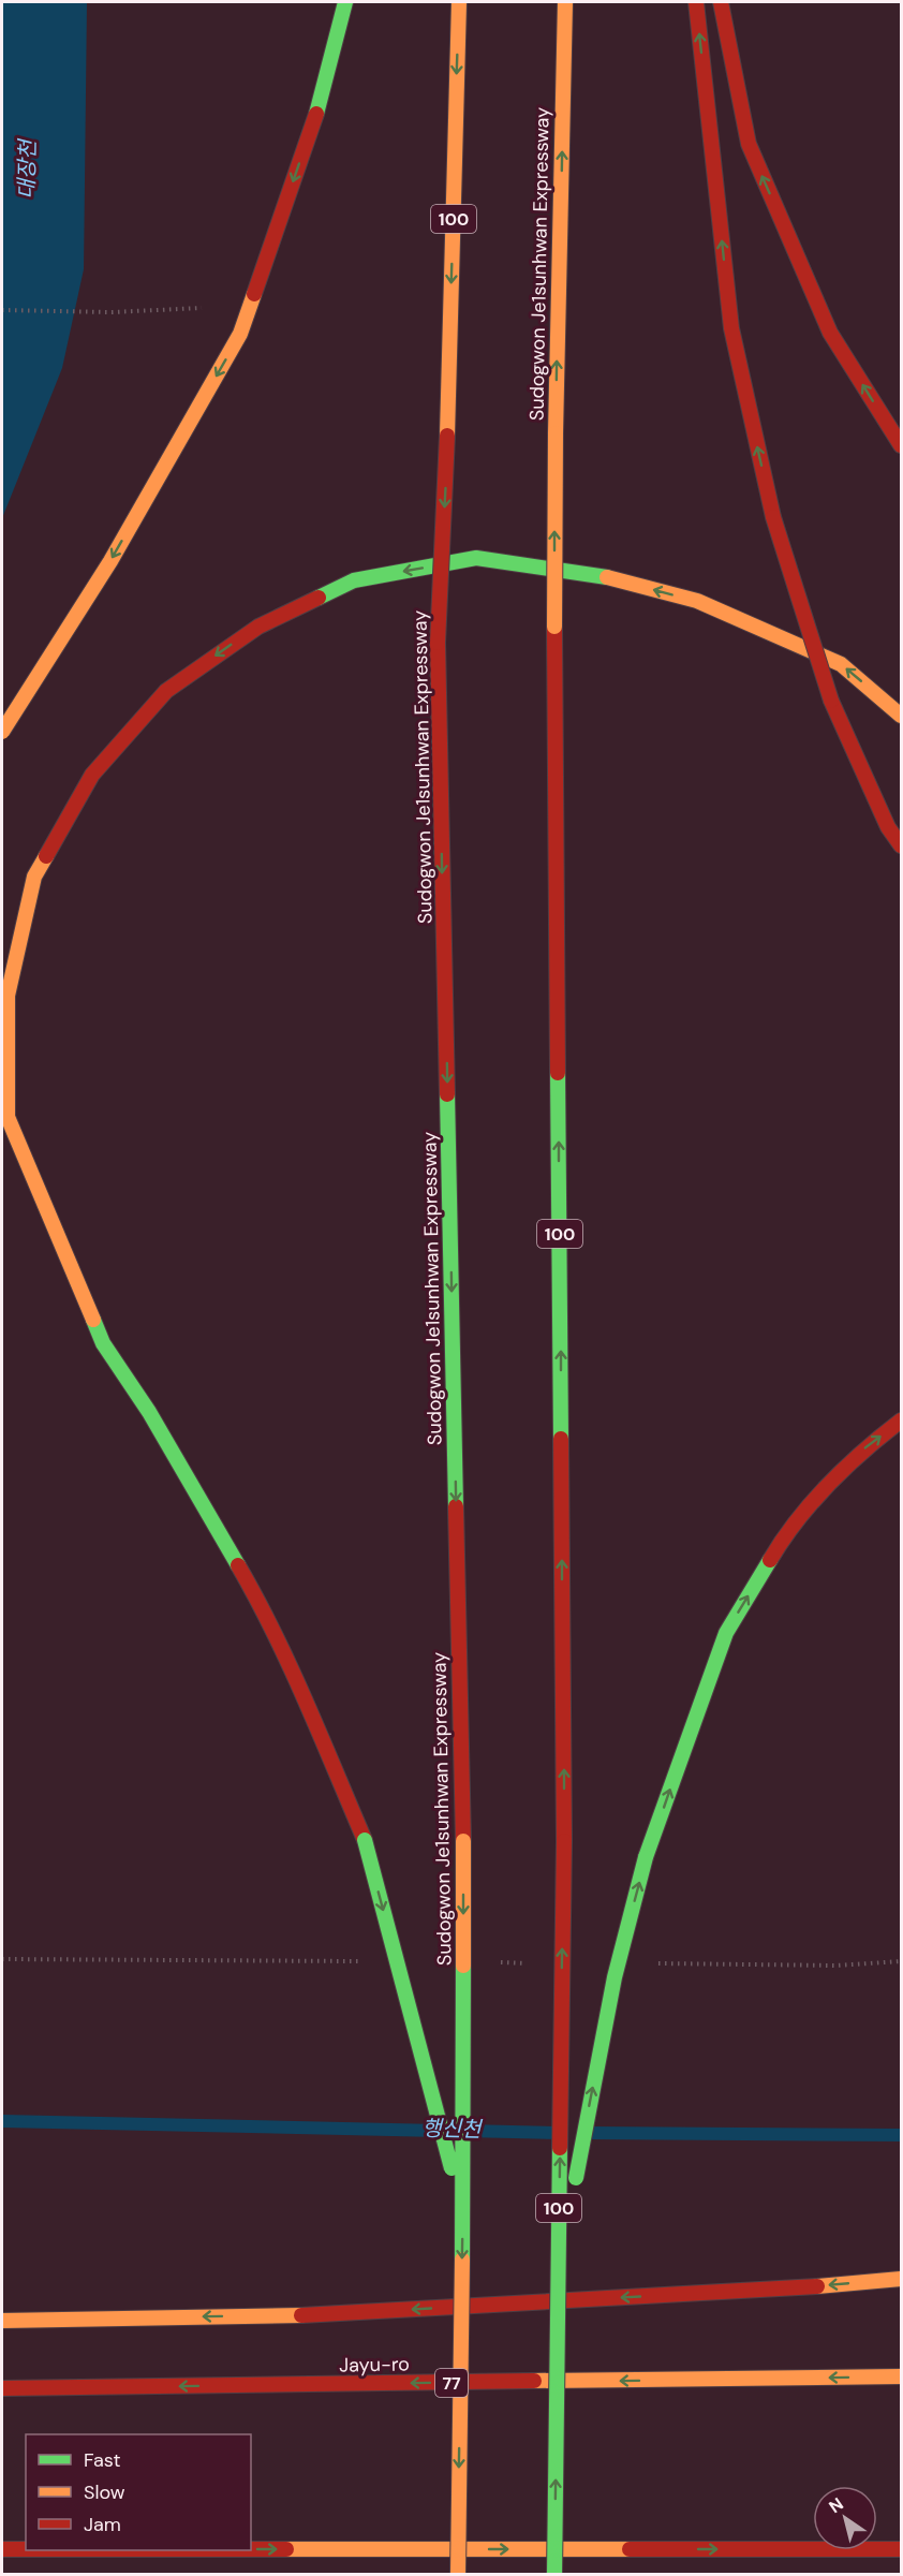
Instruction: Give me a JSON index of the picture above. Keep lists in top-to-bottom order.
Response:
{
  "streets": {
    "highway": [
      "100",
      "Sudogwon Je1sunhwan Expressway",
      "Jayu-ro",
      "77"
    ]
  },
  "water": ["대장천", "행신천"],
  "legend": ["Fast", "Slow", "Jam"],
  "north": "top left"
}
